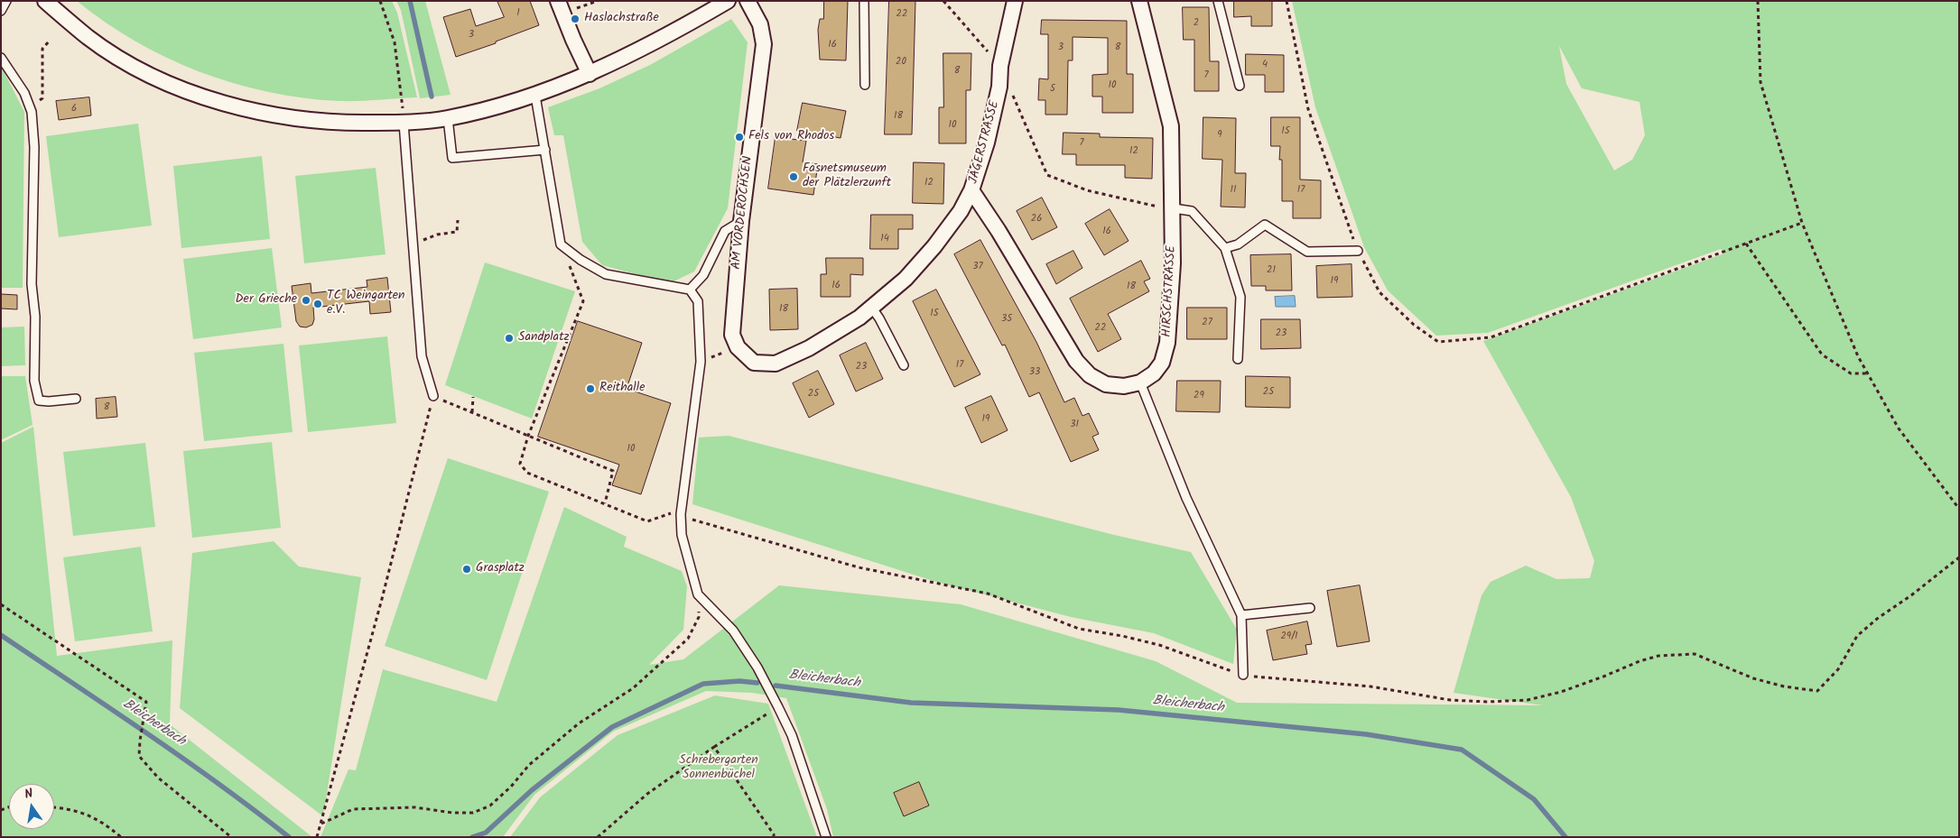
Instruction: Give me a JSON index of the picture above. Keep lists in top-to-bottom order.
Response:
{
  "streets": {
    "street": ["JÄGERSTRASSE", "AM VORDEROCHSEN", "HIRSCHSTRASSE"]
  },
  "crossings": [
    ["JÄGERSTRASSE", "AM VORDEROCHSEN"]
  ],
  "water": ["Bleicherbach"],
  "parks": ["Schrebergarten Sonnenbüchel"],
  "places": [
    "Haslachstraße",
    "Fels von Rhodos",
    "Fasnetsmuseum der Plätzlerzunft",
    "Der Grieche",
    "TC Weingarten e.V.",
    "Sandplatz",
    "Reithalle",
    "Grasplatz"
  ],
  "house_numbers": [
    "1",
    "22",
    "2",
    "3",
    "16",
    "3",
    "8",
    "20",
    "4",
    "8",
    "7",
    "10",
    "5",
    "6",
    "18",
    "10",
    "15",
    "9",
    "7",
    "12",
    "12",
    "11",
    "17",
    "26",
    "16",
    "14",
    "37",
    "21",
    "19",
    "16",
    "18",
    "18",
    "15",
    "35",
    "27",
    "22",
    "23",
    "17",
    "23",
    "33",
    "25",
    "25",
    "29",
    "8",
    "19",
    "31",
    "10",
    "29/1"
  ],
  "north": "top"
}
